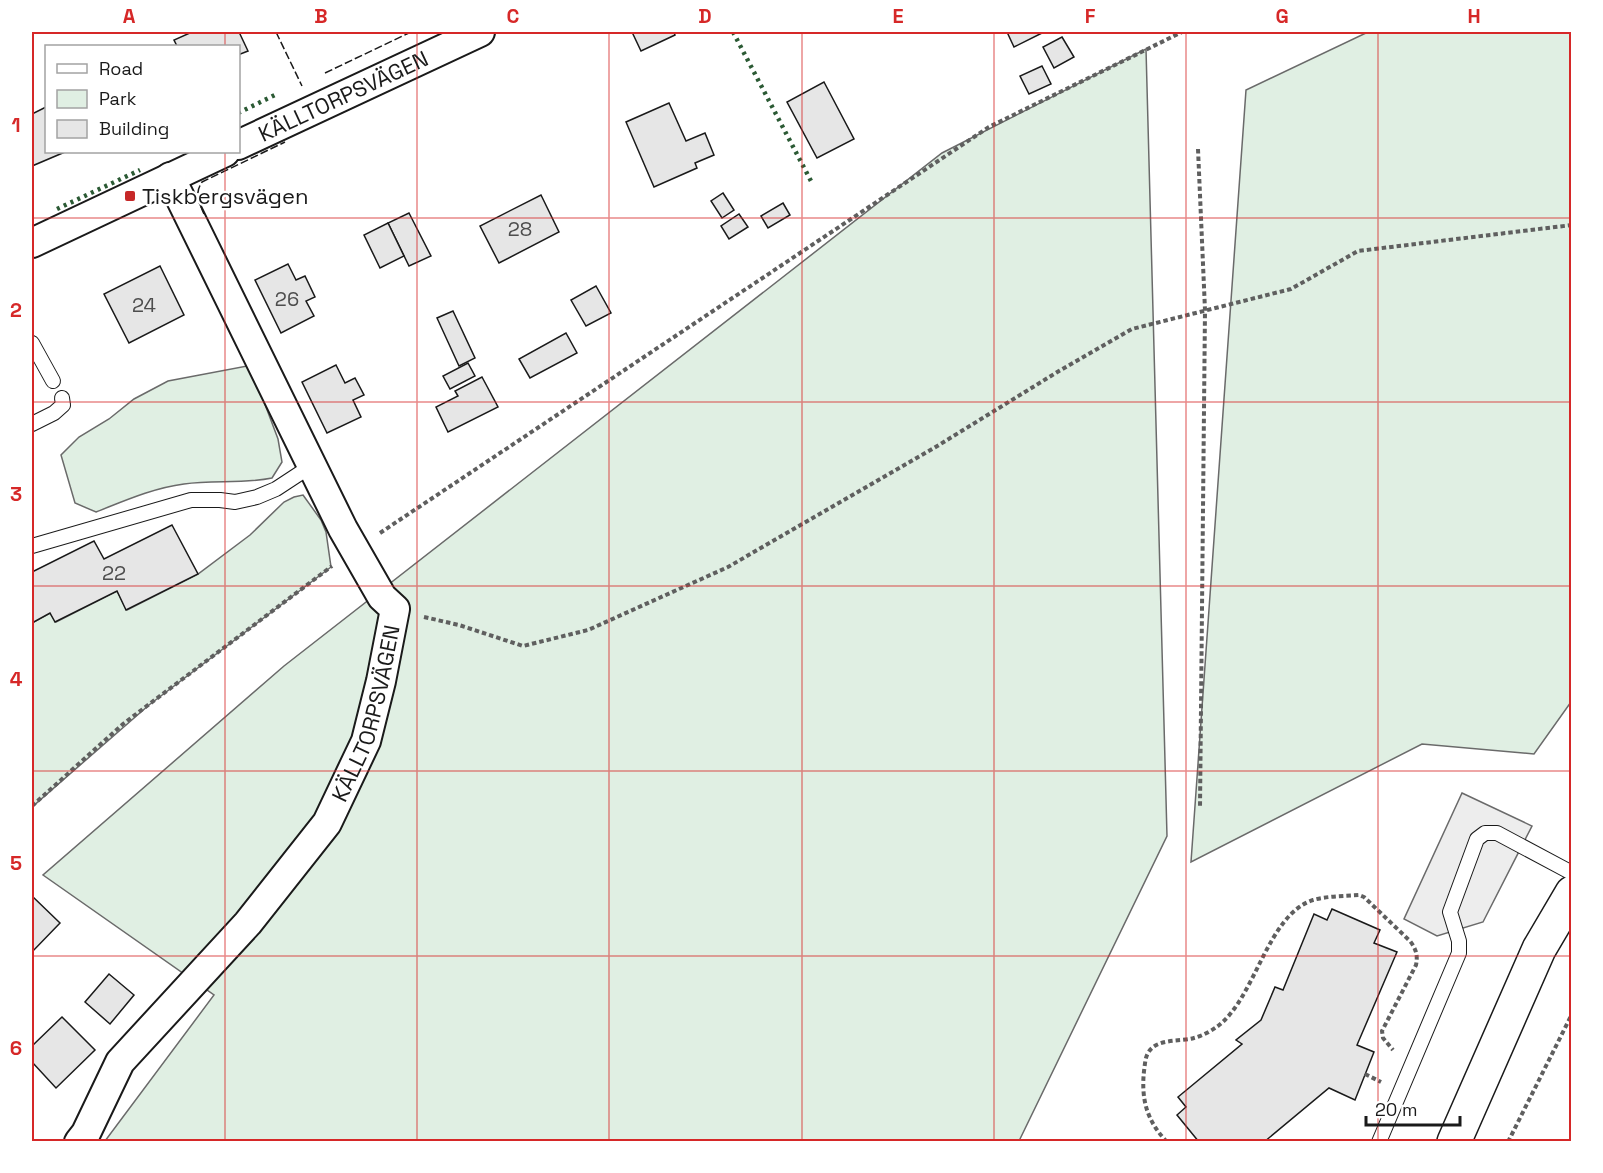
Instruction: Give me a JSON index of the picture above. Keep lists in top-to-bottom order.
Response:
{
  "streets": {
    "street": ["KÄLLTORPSVÄGEN"]
  },
  "places": {
    "transit": ["Tiskbergsvägen"]
  },
  "house_numbers": [
    "28",
    "26",
    "24",
    "22"
  ],
  "legend": ["Road", "Park", "Building"],
  "scale_bar": "20 m",
  "grid": {
    "columns": [
      "A",
      "B",
      "C",
      "D",
      "E",
      "F",
      "G",
      "H"
    ],
    "rows": [
      "1",
      "2",
      "3",
      "4",
      "5",
      "6"
    ]
  }
}
